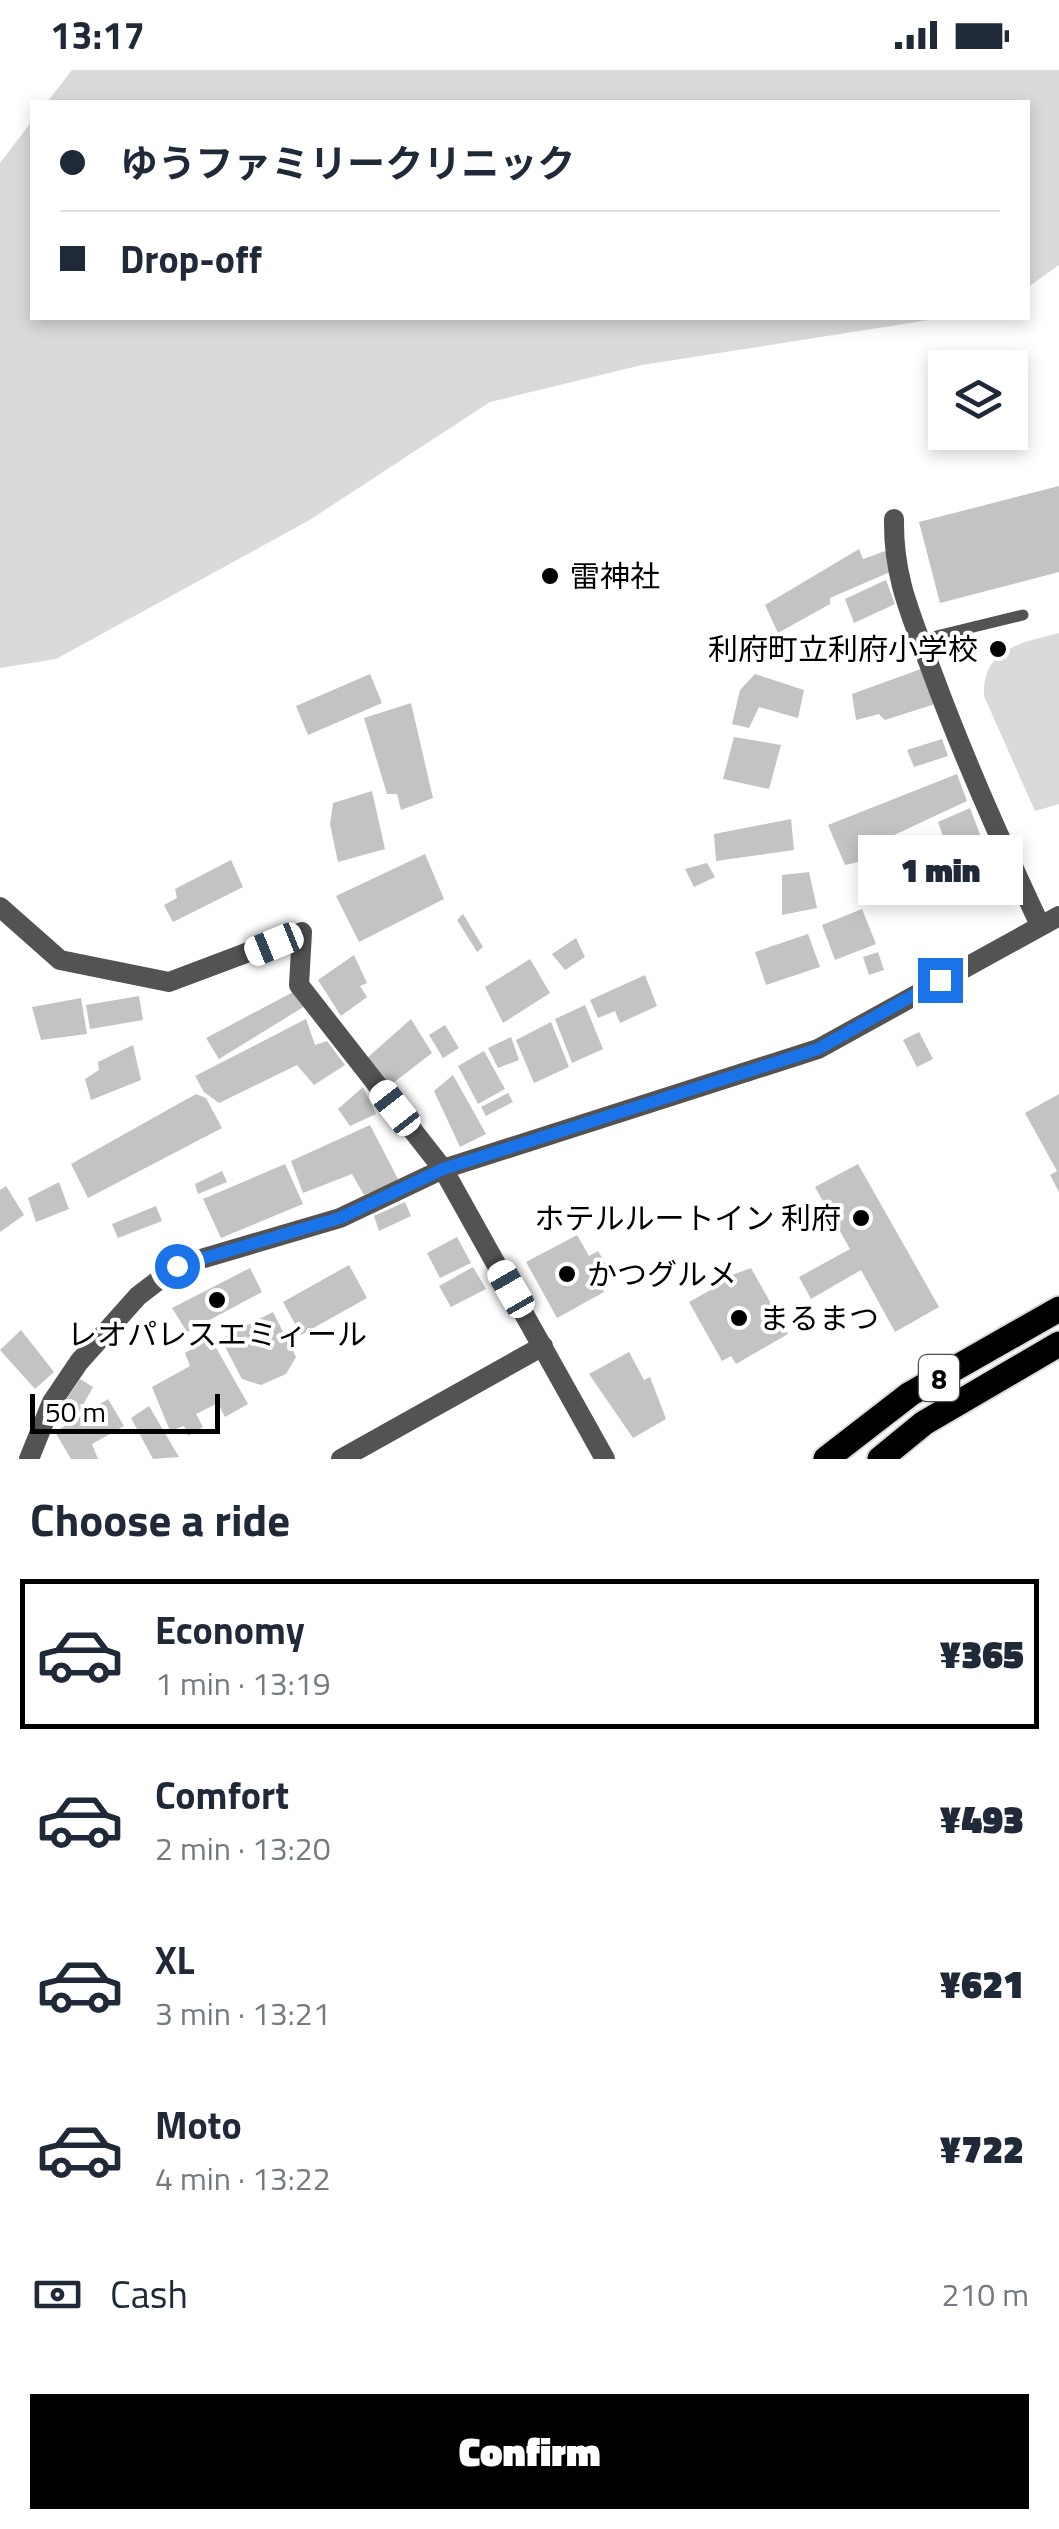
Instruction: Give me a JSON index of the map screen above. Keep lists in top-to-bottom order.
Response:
{
  "streets": {
    "main road": ["8"]
  },
  "places": [
    "雷神社",
    "利府町立利府小学校",
    "ホテルルートイン 利府",
    "かつグルメ",
    "レオパレスエミィール",
    "まるまつ"
  ],
  "scale_bar": "50 m",
  "page": {
    "status": "13:17",
    "banner": ["ゆうファミリークリニック", "Drop-off"],
    "bubble": "1 min",
    "scale": "50 m",
    "heading": "Choose a ride",
    "list": [
      {
        "name": "Economy",
        "note": "1 min · 13:19",
        "value": "¥365"
      },
      {
        "name": "Comfort",
        "note": "2 min · 13:20",
        "value": "¥493"
      },
      {
        "name": "XL",
        "note": "3 min · 13:21",
        "value": "¥621"
      },
      {
        "name": "Moto",
        "note": "4 min · 13:22",
        "value": "¥722"
      }
    ],
    "pay": ["Cash", "210 m"],
    "buttons": "Confirm"
  }
}
